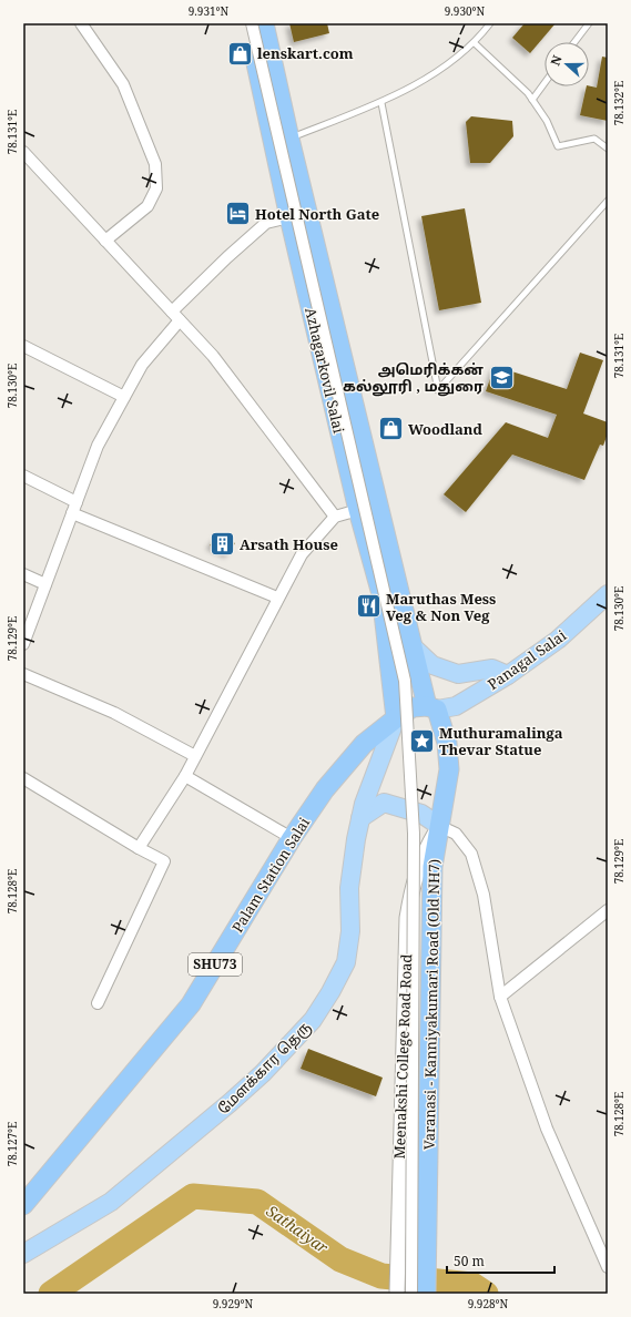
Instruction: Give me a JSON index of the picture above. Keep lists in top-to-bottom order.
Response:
{
  "streets": {
    "highway": [
      "Azhagarkovil Salai",
      "Palam Station Salai",
      "SHU73",
      "Varanasi - Kanniyakumari Road (Old NH7)"
    ],
    "main road": ["Panagal Salai", "மேளக்கார தெரு"],
    "street": ["Meenakshi College Road Road"]
  },
  "crossings": [
    ["Azhagarkovil Salai", "Panagal Salai"],
    ["Azhagarkovil Salai", "Palam Station Salai"],
    ["Azhagarkovil Salai", "SHU73"],
    ["Azhagarkovil Salai", "Varanasi - Kanniyakumari Road (Old NH7)"],
    ["Azhagarkovil Salai", "மேளக்கார தெரு"],
    ["Panagal Salai", "SHU73"],
    ["Panagal Salai", "Varanasi - Kanniyakumari Road (Old NH7)"],
    ["Palam Station Salai", "SHU73"],
    ["Palam Station Salai", "மேளக்கார தெரு"],
    ["SHU73", "Varanasi - Kanniyakumari Road (Old NH7)"],
    ["SHU73", "மேளக்கார தெரு"],
    ["Varanasi - Kanniyakumari Road (Old NH7)", "Meenakshi College Road Road"]
  ],
  "water": ["Sathaiyar"],
  "places": {
    "shop": ["lenskart.com", "Woodland"],
    "hotel": ["Hotel North Gate"],
    "school or university": ["அமெரிக்கன் கல்லூரி , மதுரை"],
    "building": ["Arsath House"],
    "restaurant": ["Maruthas Mess Veg & Non Veg"],
    "place": ["Muthuramalinga Thevar Statue"]
  },
  "scale_bar": "50 m",
  "north": "left",
  "coordinates": [
    "9.931°N",
    "9.930°N",
    "78.132°E",
    "78.131°E",
    "78.130°E",
    "78.129°E",
    "78.128°E",
    "78.127°E",
    "9.929°N",
    "9.928°N"
  ]
}
